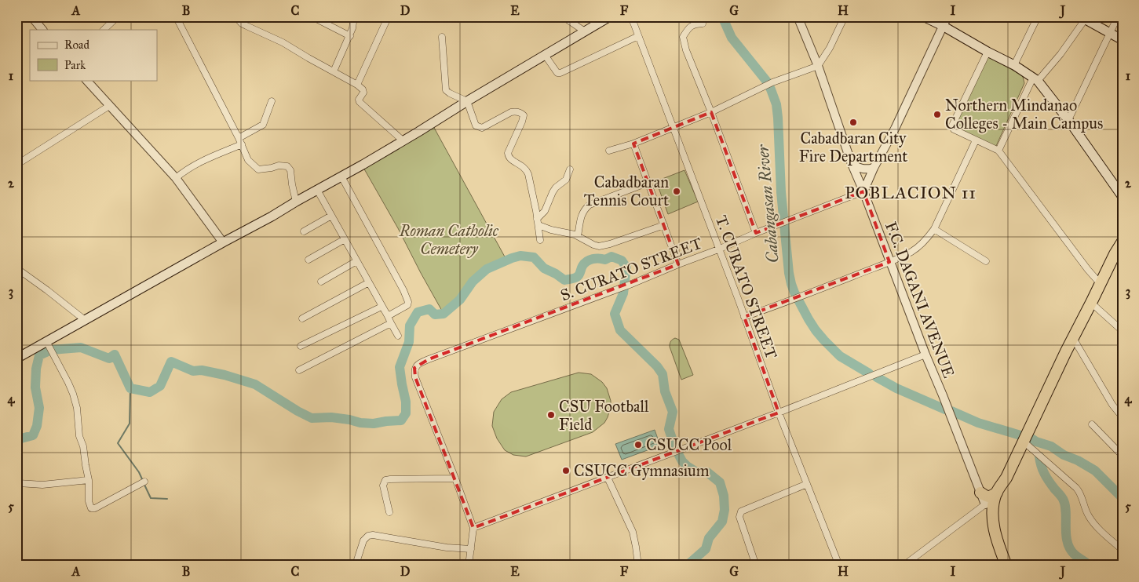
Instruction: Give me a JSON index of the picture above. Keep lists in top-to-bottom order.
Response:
{
  "streets": {
    "street": ["S. CURATO STREET", "T. CURATO STREET", "F.C. DAGANI AVENUE"]
  },
  "crossings": [
    ["S. CURATO STREET", "T. CURATO STREET"],
    ["S. CURATO STREET", "F.C. DAGANI AVENUE"]
  ],
  "districts": ["POBLACION 11"],
  "water": ["Cabangasan River"],
  "parks": ["Roman Catholic Cemetery"],
  "places": [
    "Northern Mindanao Colleges - Main Campus",
    "Cabadbaran City Fire Department",
    "Cabadbaran Tennis Court",
    "CSU Football Field",
    "CSUCC Pool",
    "CSUCC Gymnasium"
  ],
  "legend": ["Road", "Park"],
  "grid": {
    "columns": [
      "A",
      "B",
      "C",
      "D",
      "E",
      "F",
      "G",
      "H",
      "I",
      "J"
    ],
    "rows": [
      "1",
      "2",
      "3",
      "4",
      "5"
    ]
  }
}
